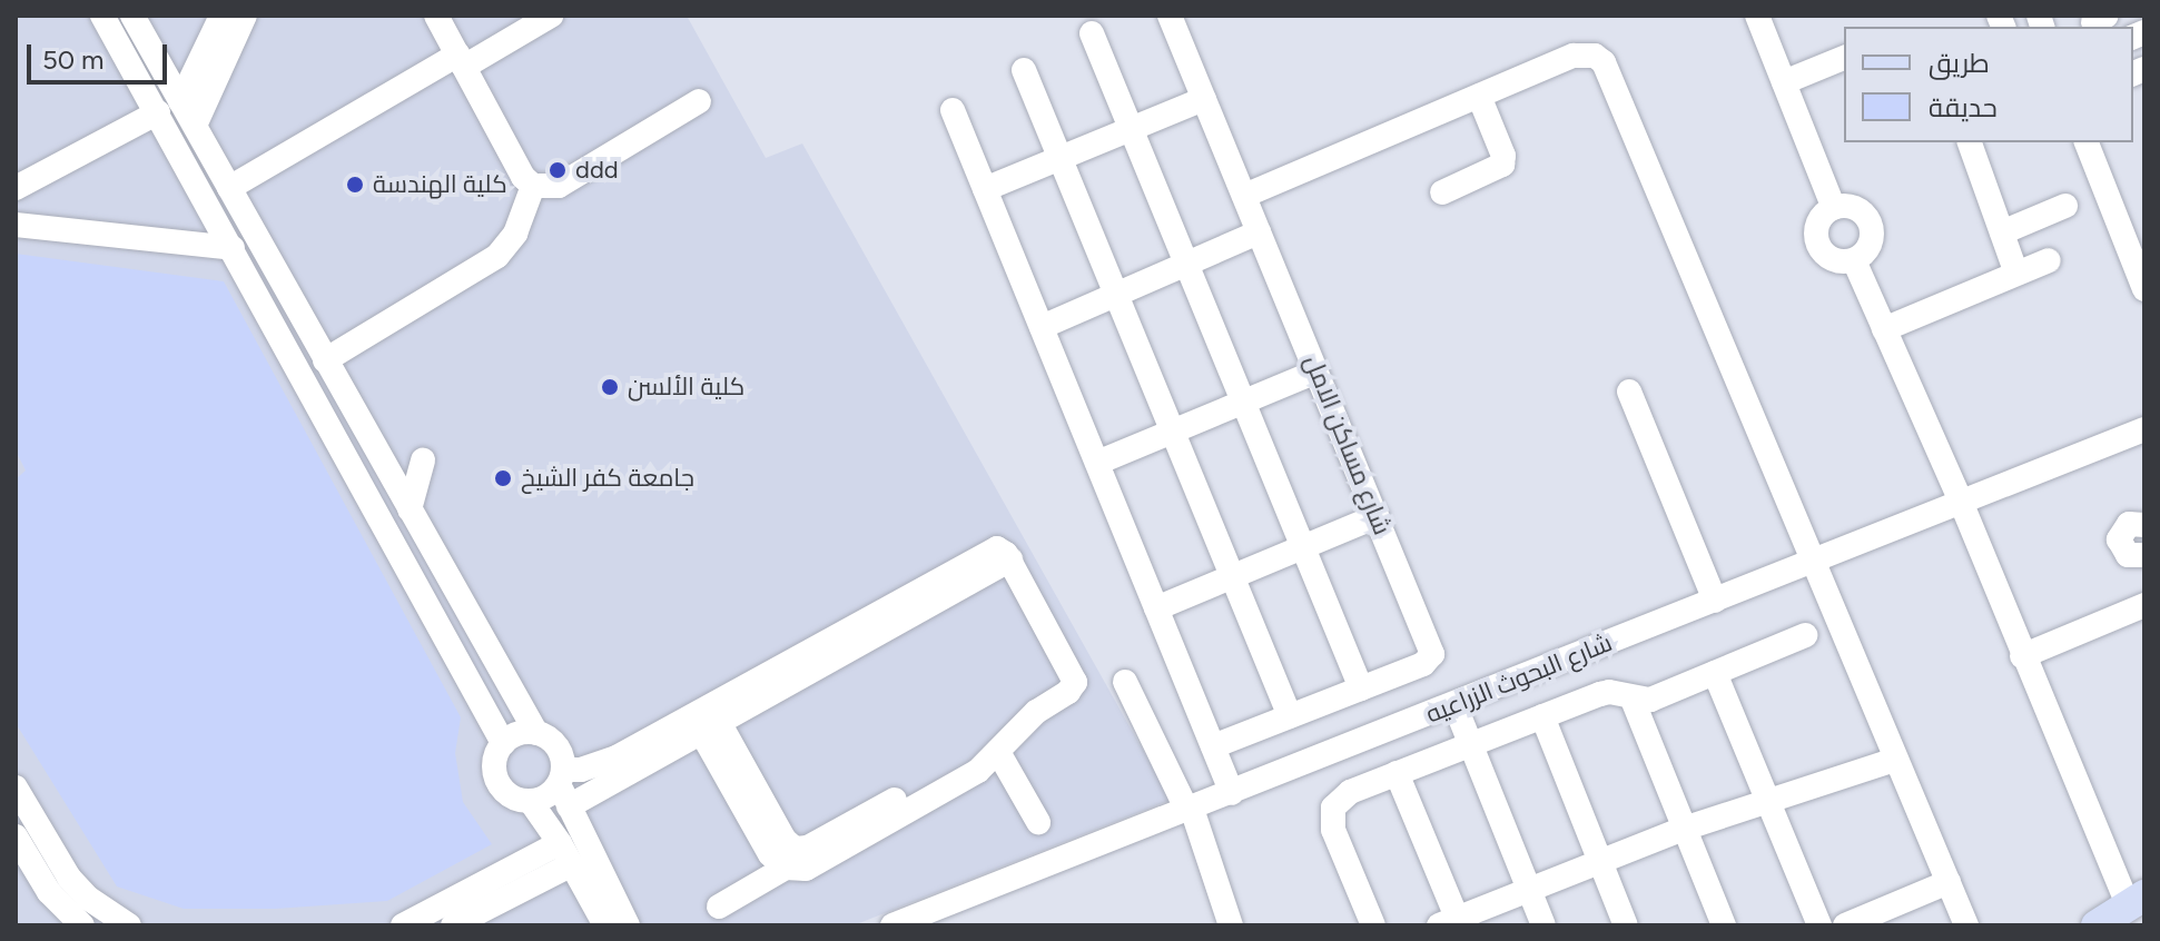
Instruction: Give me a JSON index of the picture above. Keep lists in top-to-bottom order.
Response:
{
  "streets": {
    "street": ["شارع مساكن الامل", "شارع البحوث الزراعيه"]
  },
  "places": [
    "ddd",
    "كلية الهندسة",
    "كلية الألسن",
    "جامعة كفر الشيخ"
  ],
  "legend": ["طريق", "حديقة"],
  "scale_bar": "50 m"
}
